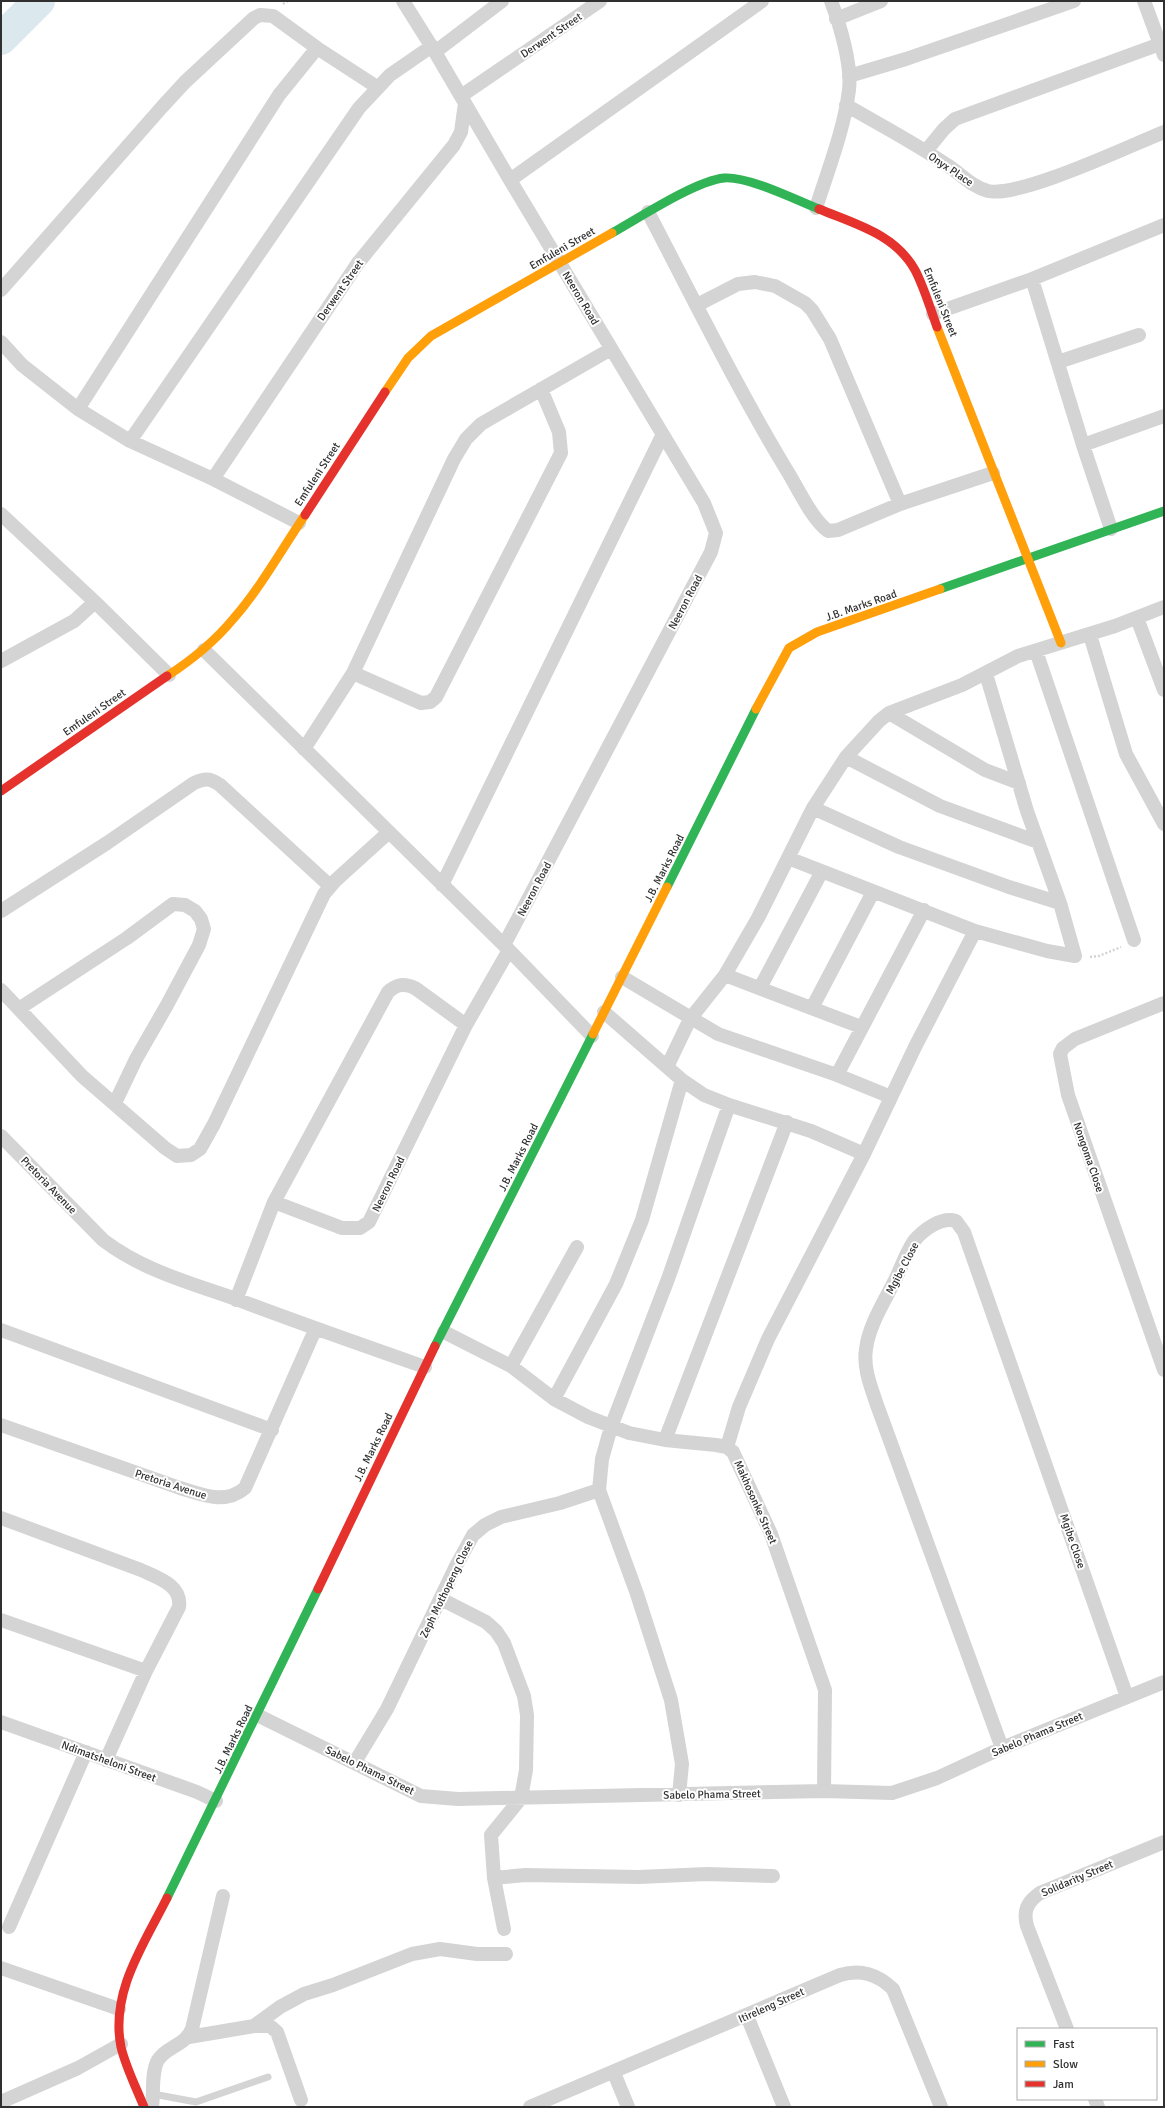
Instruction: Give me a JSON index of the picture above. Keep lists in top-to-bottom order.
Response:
{
  "streets": {
    "street": [
      "Derwent Street",
      "Onyx Place",
      "Emfuleni Street",
      "Neeron Road",
      "J.B. Marks Road",
      "Nongoma Close",
      "Pretoria Avenue",
      "Mgibe Close",
      "Makhosonke Street",
      "Zeph Mothopeng Close",
      "Sabelo Phama Street",
      "Ndimatsheloni Street",
      "Solidarity Street",
      "Itireleng Street"
    ]
  },
  "crossings": [
    ["Derwent Street", "Neeron Road"],
    ["Emfuleni Street", "Neeron Road"],
    ["Emfuleni Street", "J.B. Marks Road"],
    ["J.B. Marks Road", "Pretoria Avenue"],
    ["J.B. Marks Road", "Sabelo Phama Street"],
    ["J.B. Marks Road", "Ndimatsheloni Street"],
    ["Mgibe Close", "Sabelo Phama Street"],
    ["Makhosonke Street", "Sabelo Phama Street"],
    ["Zeph Mothopeng Close", "Sabelo Phama Street"]
  ],
  "legend": ["Fast", "Slow", "Jam"]
}
